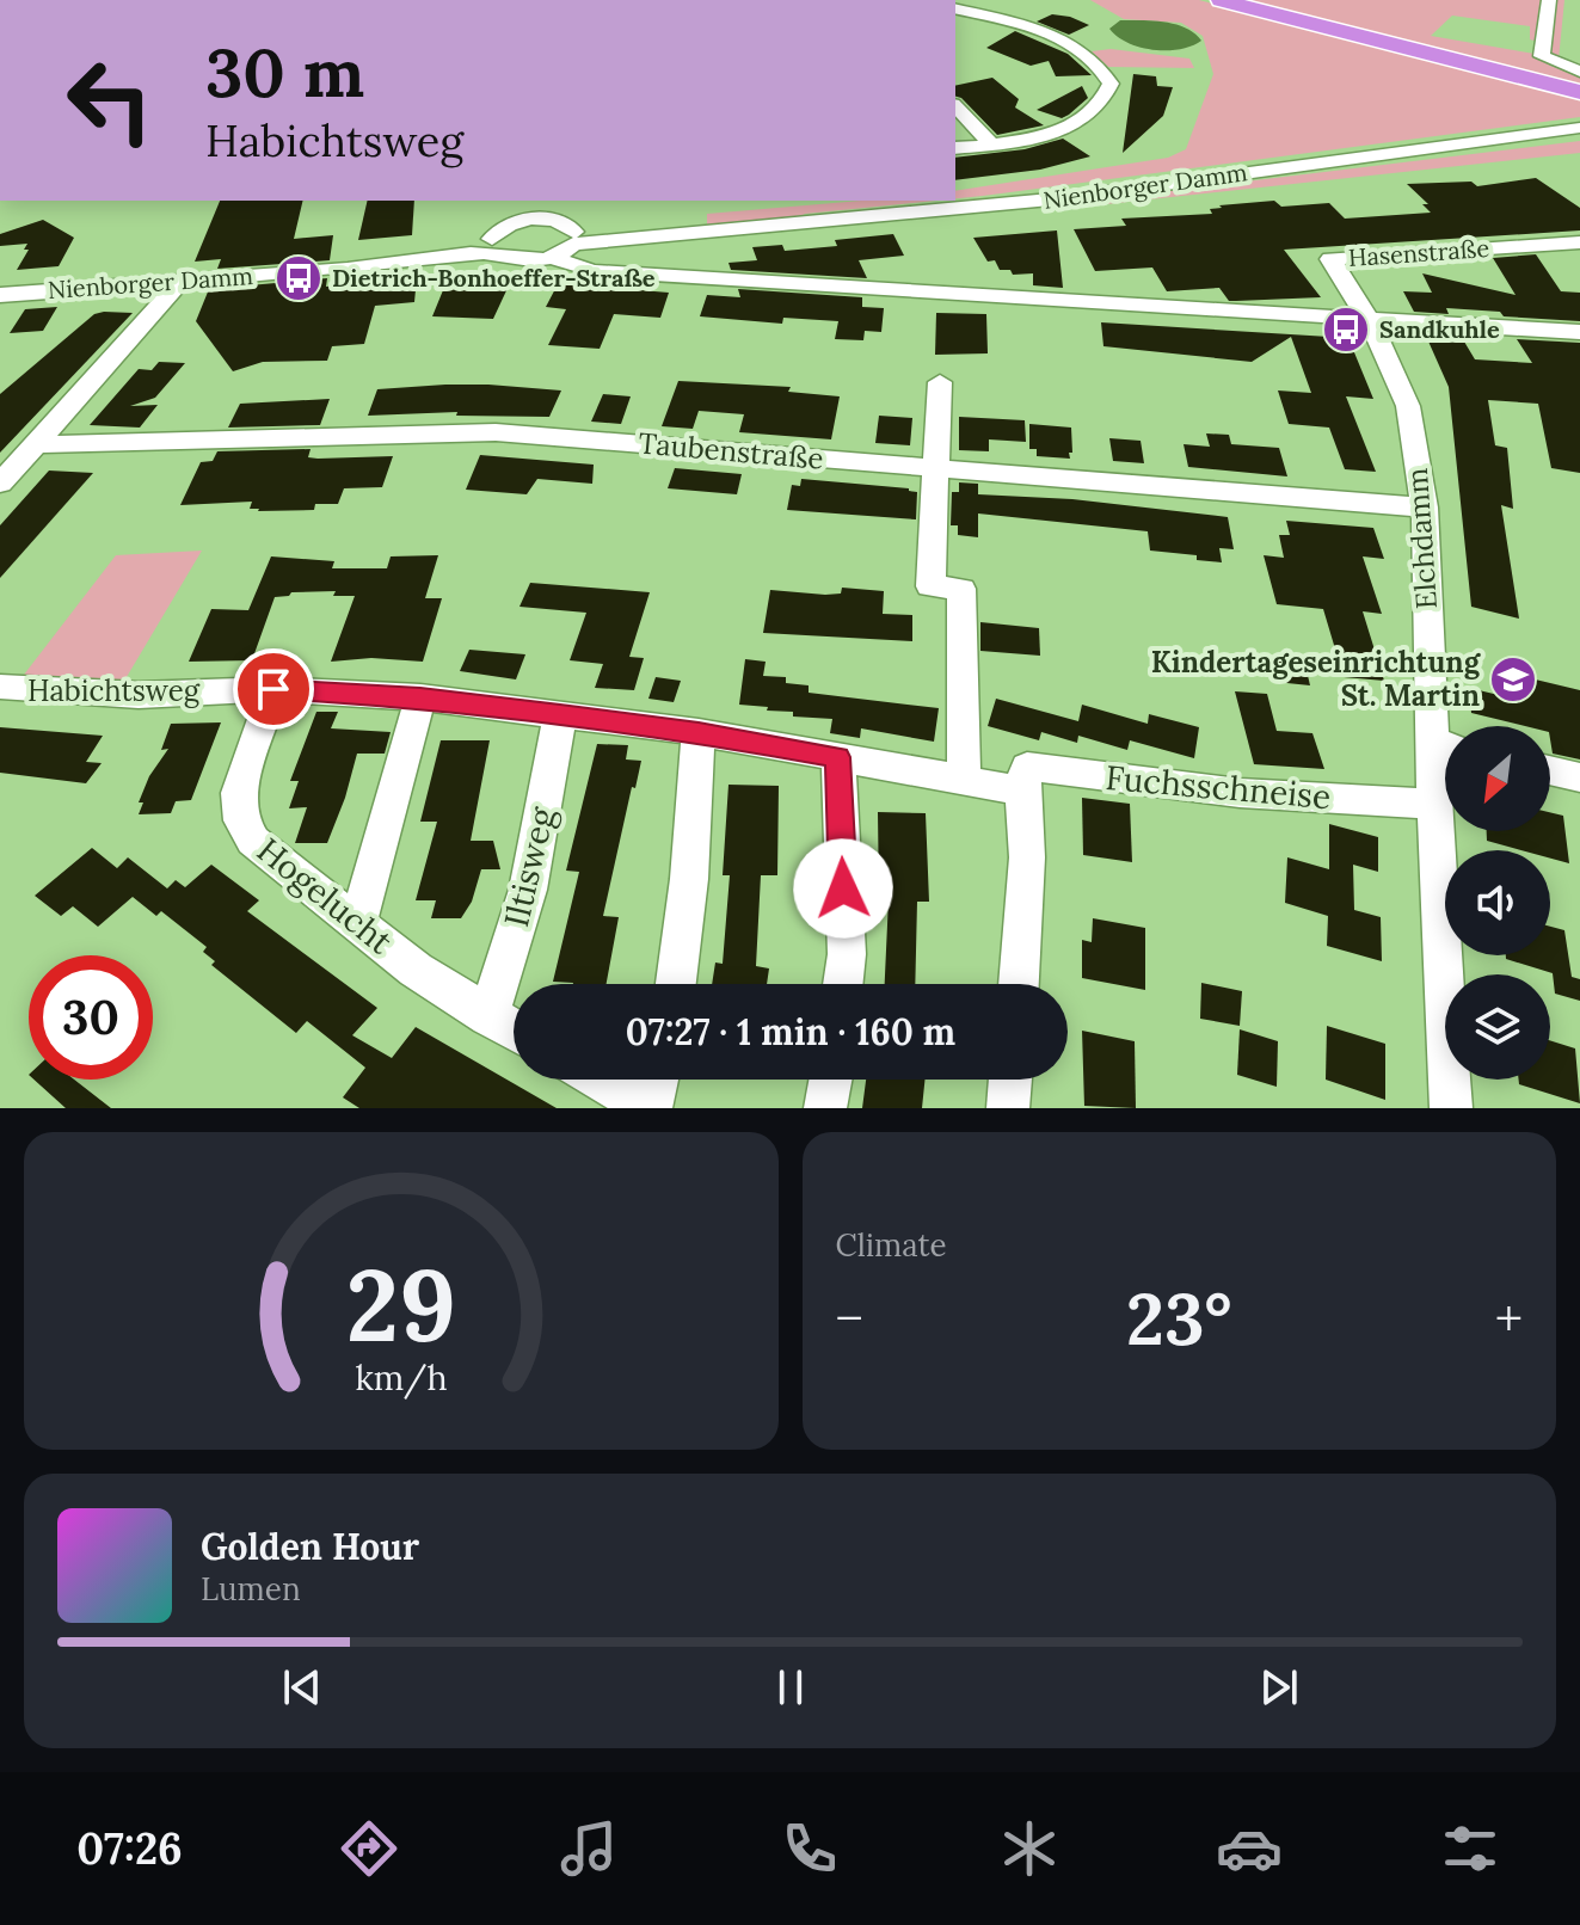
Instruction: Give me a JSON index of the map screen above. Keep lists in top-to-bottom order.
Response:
{
  "streets": {
    "street": [
      "Nienborger Damm",
      "Hasenstraße",
      "Taubenstraße",
      "Elchdamm",
      "Habichtsweg",
      "Fuchsschneise",
      "Iltisweg",
      "Hogelucht"
    ]
  },
  "crossings": [
    ["Hasenstraße", "Elchdamm"],
    ["Taubenstraße", "Elchdamm"],
    ["Elchdamm", "Fuchsschneise"],
    ["Habichtsweg", "Fuchsschneise"],
    ["Habichtsweg", "Iltisweg"],
    ["Habichtsweg", "Hogelucht"],
    ["Iltisweg", "Hogelucht"]
  ],
  "places": {
    "bus stop": ["Dietrich-Bonhoeffer-Straße", "Sandkuhle"],
    "school or university": ["Kindertageseinrichtung St. Martin"]
  },
  "north": "bottom left",
  "page": {
    "turn": ["30 m", "Habichtsweg"],
    "limit": "30",
    "trip": "07:27 · 1 min · 160 m",
    "tile": "Climate",
    "heat": ["−", "23°", "+"],
    "song": ["Golden Hour", "Lumen"],
    "tabs": "07:26",
    "gauge": ["29", "km/h"]
  }
}
